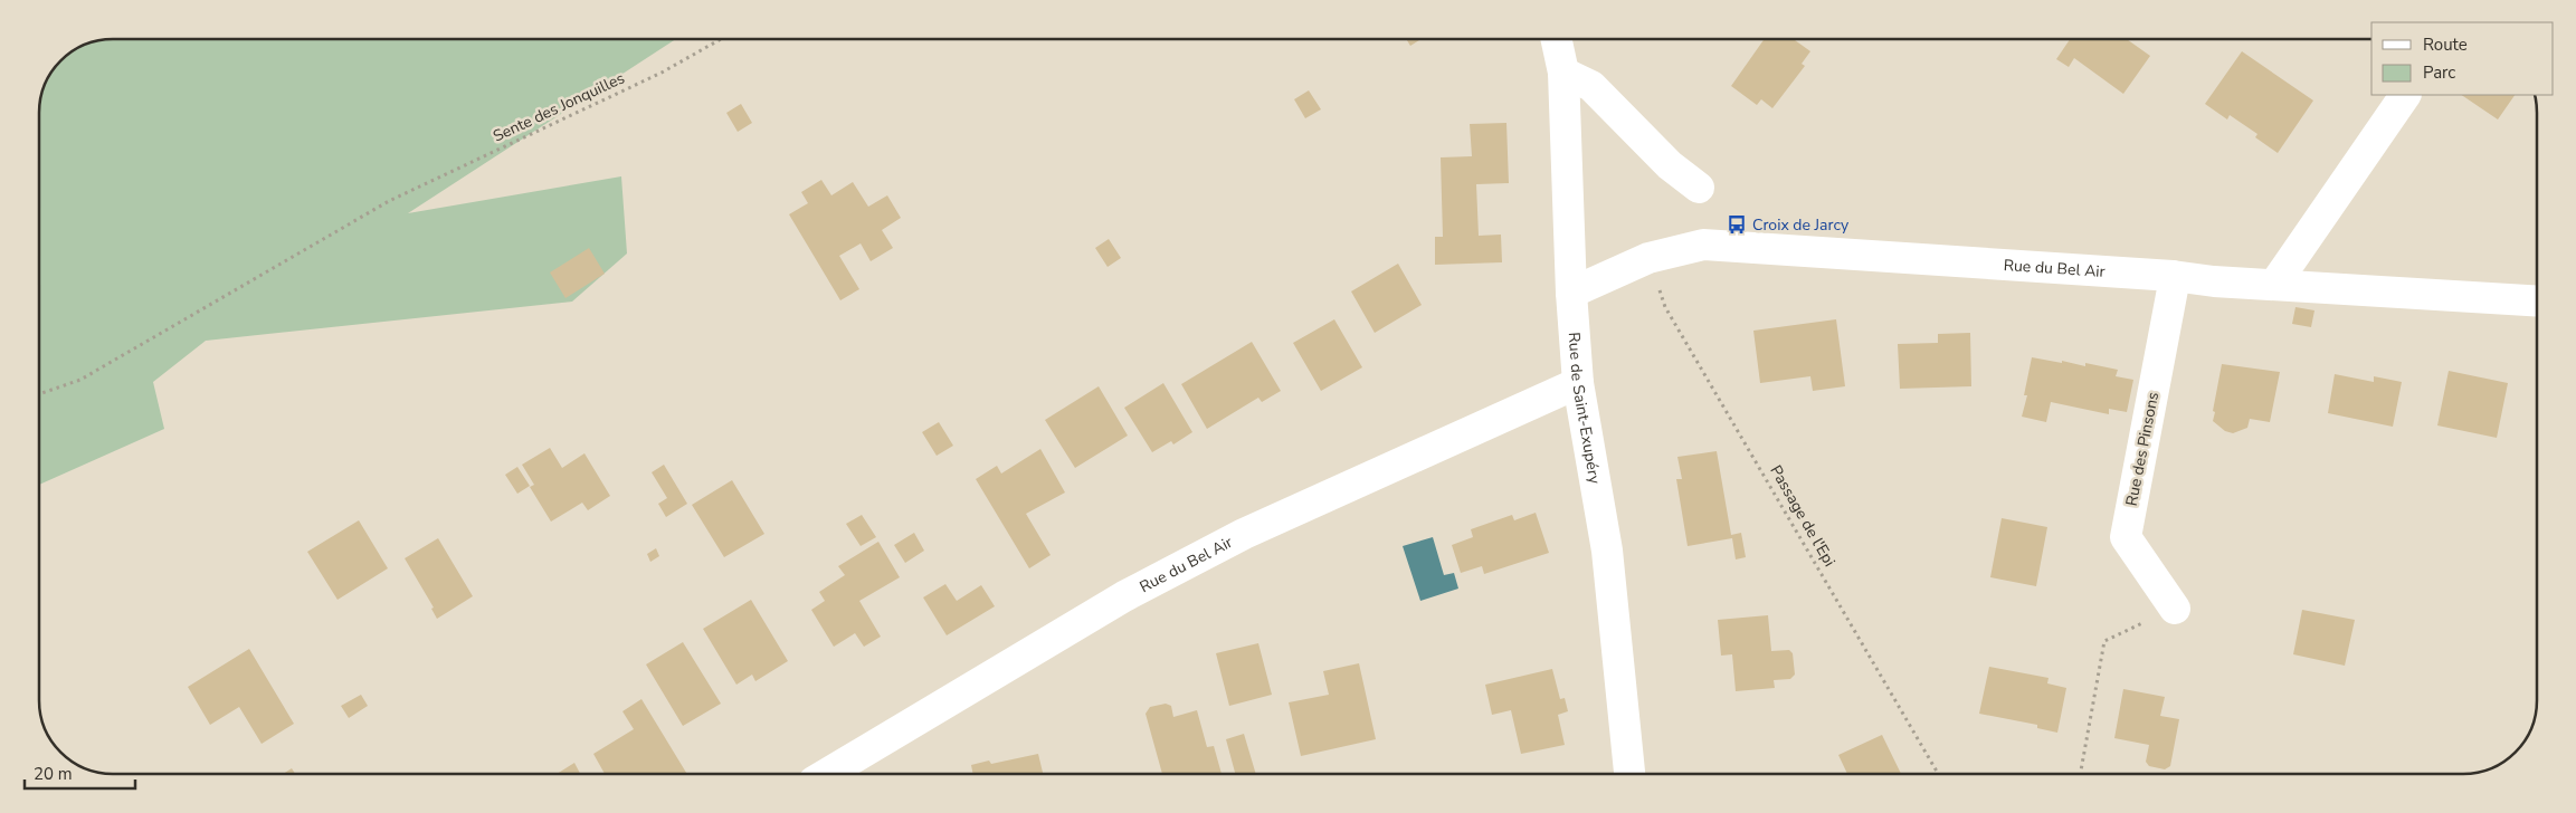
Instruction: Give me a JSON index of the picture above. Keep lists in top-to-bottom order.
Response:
{
  "streets": {
    "street": ["Rue du Bel Air", "Rue de Saint-Exupéry", "Rue des Pinsons"],
    "path": ["Sente des Jonquilles", "Passage de l'Epi"]
  },
  "crossings": [
    ["Rue du Bel Air", "Rue de Saint-Exupéry"],
    ["Rue du Bel Air", "Rue des Pinsons"],
    ["Rue du Bel Air", "Passage de l'Epi"]
  ],
  "places": {
    "bus stop": ["Croix de Jarcy"]
  },
  "legend": ["Route", "Parc"],
  "scale_bar": "20 m"
}
